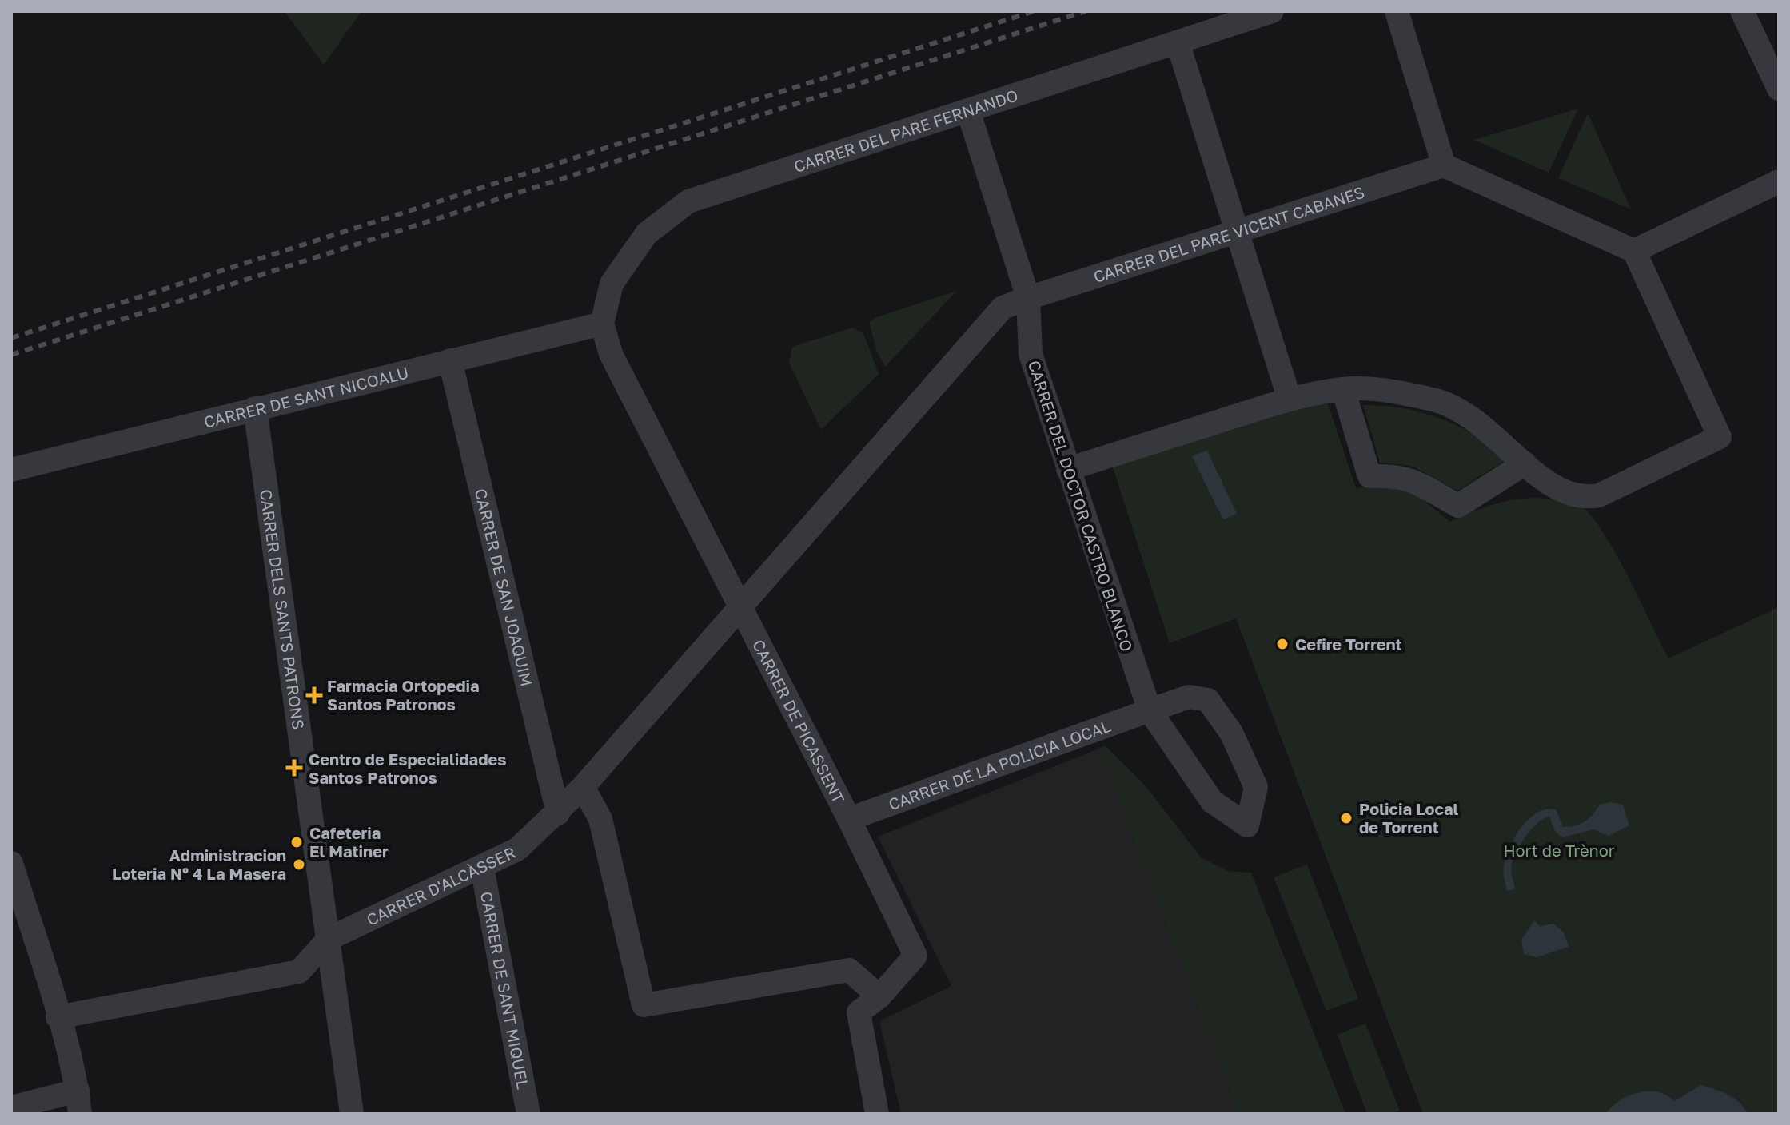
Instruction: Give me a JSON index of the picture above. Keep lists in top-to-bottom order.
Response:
{
  "streets": {
    "street": [
      "CARRER DEL PARE FERNANDO",
      "CARRER DEL PARE VICENT CABANES",
      "CARRER DE SANT NICOALU",
      "CARRER DEL DOCTOR CASTRO BLANCO",
      "CARRER DE SAN JOAQUIM",
      "CARRER DELS SANTS PATRONS",
      "CARRER DE PICASSENT",
      "CARRER DE LA POLICIA LOCAL",
      "CARRER D'ALCÀSSER",
      "CARRER DE SANT MIQUEL"
    ]
  },
  "crossings": [
    ["CARRER DEL PARE FERNANDO", "CARRER DE SANT NICOALU"],
    ["CARRER DEL PARE FERNANDO", "CARRER DEL DOCTOR CASTRO BLANCO"],
    ["CARRER DEL PARE FERNANDO", "CARRER DE PICASSENT"],
    ["CARRER DEL PARE VICENT CABANES", "CARRER DEL DOCTOR CASTRO BLANCO"],
    ["CARRER DEL PARE VICENT CABANES", "CARRER DE PICASSENT"],
    ["CARRER DEL PARE VICENT CABANES", "CARRER D'ALCÀSSER"],
    ["CARRER DE SANT NICOALU", "CARRER DE SAN JOAQUIM"],
    ["CARRER DE SANT NICOALU", "CARRER DELS SANTS PATRONS"],
    ["CARRER DE SANT NICOALU", "CARRER DE PICASSENT"],
    ["CARRER DEL DOCTOR CASTRO BLANCO", "CARRER DE LA POLICIA LOCAL"],
    ["CARRER DE SAN JOAQUIM", "CARRER D'ALCÀSSER"],
    ["CARRER DELS SANTS PATRONS", "CARRER D'ALCÀSSER"],
    ["CARRER DE PICASSENT", "CARRER DE LA POLICIA LOCAL"],
    ["CARRER DE PICASSENT", "CARRER D'ALCÀSSER"],
    ["CARRER D'ALCÀSSER", "CARRER DE SANT MIQUEL"]
  ],
  "parks": ["Hort de Trènor"],
  "places": {
    "other": [
      "Cefire Torrent",
      "Policia Local de Torrent",
      "Cafeteria El Matiner",
      "Administracion Loteria Nº 4 La Masera"
    ],
    "health": ["Farmacia Ortopedia Santos Patronos", "Centro de Especialidades Santos Patronos"]
  }
}
